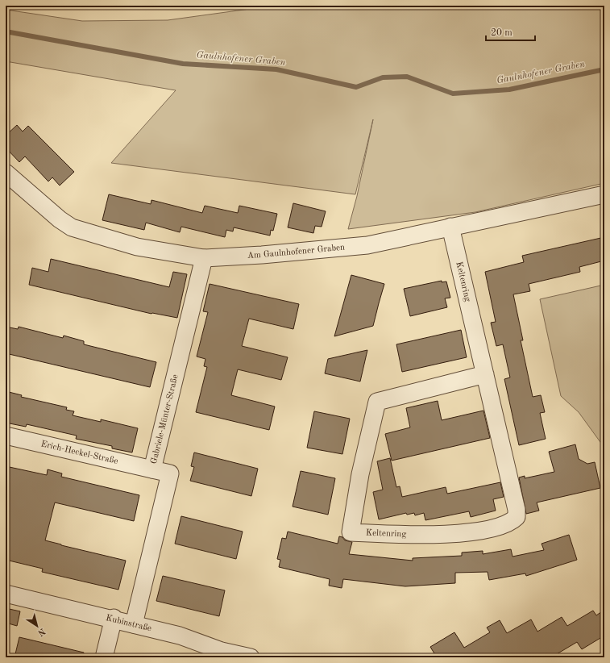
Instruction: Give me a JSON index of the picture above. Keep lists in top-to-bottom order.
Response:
{
  "streets": {
    "street": [
      "Am Gaulnhofener Graben",
      "Keltenring",
      "Gabriele-Münter-Straße",
      "Erich-Heckel-Straße",
      "Kubinstraße"
    ]
  },
  "crossings": [
    ["Am Gaulnhofener Graben", "Keltenring"],
    ["Am Gaulnhofener Graben", "Gabriele-Münter-Straße"],
    ["Gabriele-Münter-Straße", "Erich-Heckel-Straße"],
    ["Gabriele-Münter-Straße", "Kubinstraße"]
  ],
  "water": ["Gaulnhofener Graben"],
  "scale_bar": "20 m",
  "north": "bottom right"
}
